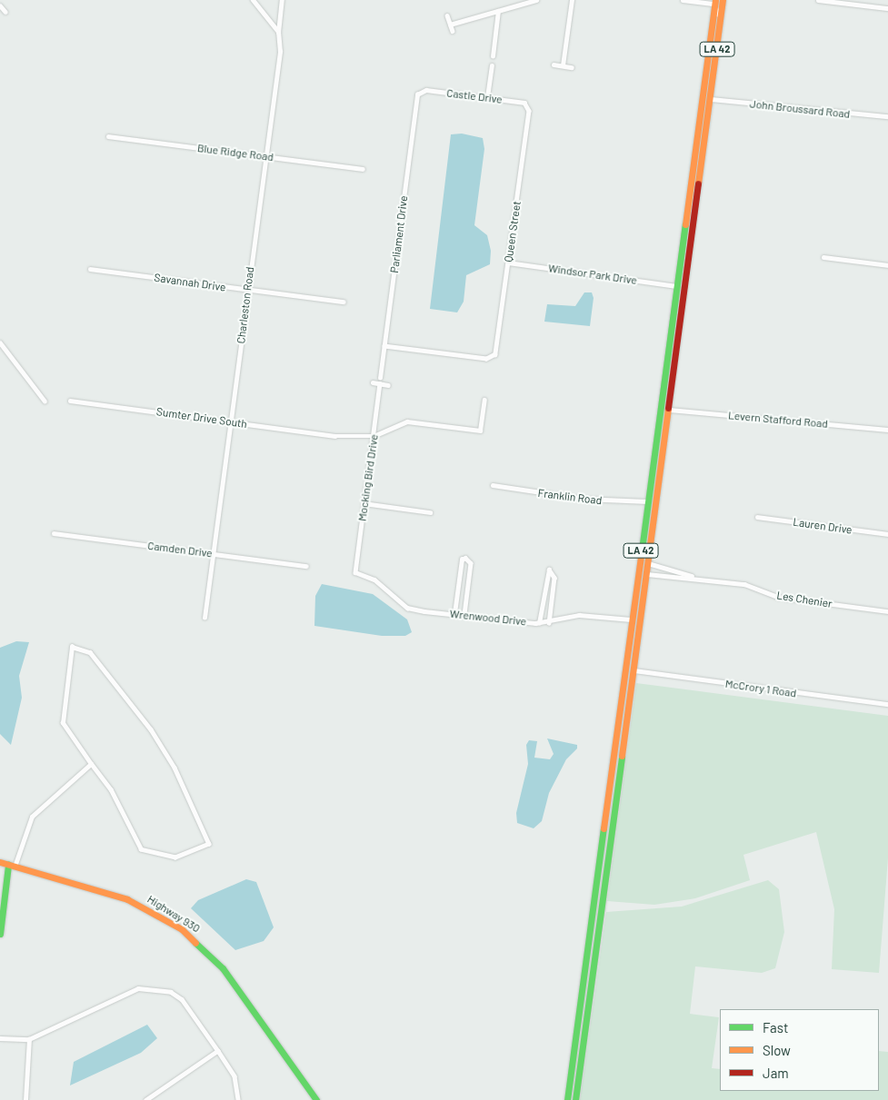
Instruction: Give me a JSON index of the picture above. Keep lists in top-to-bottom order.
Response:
{
  "streets": {
    "main road": ["LA 42", "Highway 930"],
    "street": [
      "Castle Drive",
      "John Broussard Road",
      "Blue Ridge Road",
      "Queen Street",
      "Parliament Drive",
      "Windsor Park Drive",
      "Savannah Drive",
      "Charleston Road",
      "Sumter Drive South",
      "Levern Stafford Road",
      "Mocking Bird Drive",
      "Franklin Road",
      "Lauren Drive",
      "Camden Drive",
      "Les Chenier",
      "Wrenwood Drive",
      "McCrory 1 Road"
    ]
  },
  "crossings": [
    ["LA 42", "John Broussard Road"],
    ["LA 42", "Windsor Park Drive"],
    ["LA 42", "Levern Stafford Road"],
    ["LA 42", "Franklin Road"],
    ["LA 42", "Les Chenier"],
    ["LA 42", "Wrenwood Drive"],
    ["LA 42", "McCrory 1 Road"],
    ["Castle Drive", "Queen Street"],
    ["Castle Drive", "Parliament Drive"],
    ["Blue Ridge Road", "Charleston Road"],
    ["Queen Street", "Parliament Drive"],
    ["Queen Street", "Windsor Park Drive"],
    ["Savannah Drive", "Charleston Road"],
    ["Charleston Road", "Sumter Drive South"],
    ["Charleston Road", "Camden Drive"],
    ["Sumter Drive South", "Mocking Bird Drive"],
    ["Mocking Bird Drive", "Wrenwood Drive"]
  ],
  "legend": ["Fast", "Slow", "Jam"]
}
